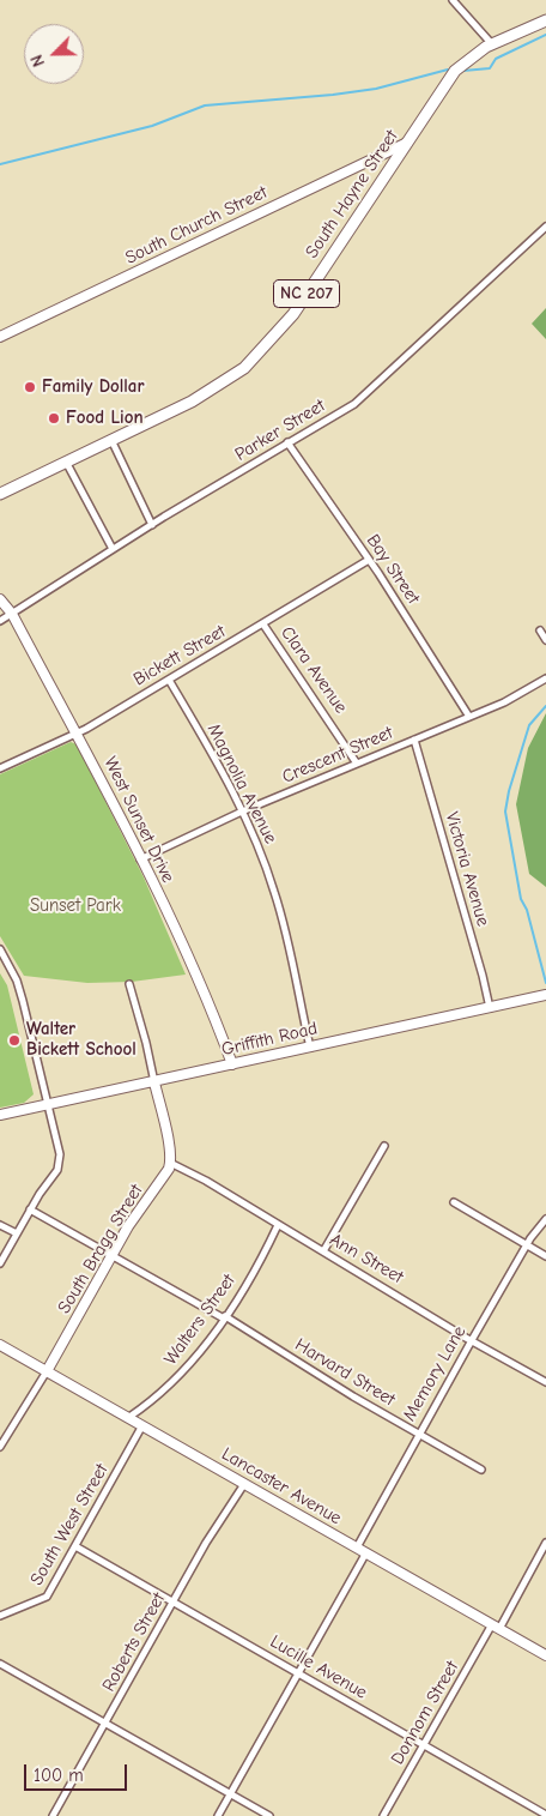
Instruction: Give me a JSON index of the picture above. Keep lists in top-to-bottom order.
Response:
{
  "streets": {
    "main road": ["South Hayne Street", "NC 207"],
    "street": [
      "South Church Street",
      "Parker Street",
      "Bay Street",
      "Bickett Street",
      "Clara Avenue",
      "Crescent Street",
      "Magnolia Avenue",
      "West Sunset Drive",
      "Victoria Avenue",
      "Griffith Road",
      "South Bragg Street",
      "Ann Street",
      "Walters Street",
      "Harvard Street",
      "Memory Lane",
      "Lancaster Avenue",
      "South West Street",
      "Roberts Street",
      "Lucille Avenue",
      "Donnom Street"
    ]
  },
  "crossings": [
    ["South Hayne Street", "South Church Street"],
    ["Parker Street", "Bay Street"],
    ["Parker Street", "West Sunset Drive"],
    ["Bay Street", "Bickett Street"],
    ["Bay Street", "Crescent Street"],
    ["Bickett Street", "Clara Avenue"],
    ["Bickett Street", "Magnolia Avenue"],
    ["Bickett Street", "West Sunset Drive"],
    ["Clara Avenue", "Crescent Street"],
    ["Crescent Street", "Magnolia Avenue"],
    ["Crescent Street", "West Sunset Drive"],
    ["Crescent Street", "Victoria Avenue"],
    ["Magnolia Avenue", "Griffith Road"],
    ["West Sunset Drive", "Griffith Road"],
    ["Victoria Avenue", "Griffith Road"],
    ["South Bragg Street", "Ann Street"],
    ["South Bragg Street", "Harvard Street"],
    ["South Bragg Street", "Lancaster Avenue"],
    ["Ann Street", "Walters Street"],
    ["Ann Street", "Memory Lane"],
    ["Walters Street", "Harvard Street"],
    ["Walters Street", "Lancaster Avenue"],
    ["Harvard Street", "Memory Lane"],
    ["Memory Lane", "Lancaster Avenue"],
    ["Lancaster Avenue", "South West Street"],
    ["Lancaster Avenue", "Roberts Street"],
    ["Lancaster Avenue", "Donnom Street"],
    ["South West Street", "Lucille Avenue"],
    ["Roberts Street", "Lucille Avenue"],
    ["Lucille Avenue", "Donnom Street"]
  ],
  "parks": ["Sunset Park"],
  "places": ["Family Dollar", "Food Lion", "Walter Bickett School"],
  "scale_bar": "100 m",
  "north": "bottom left"
}
